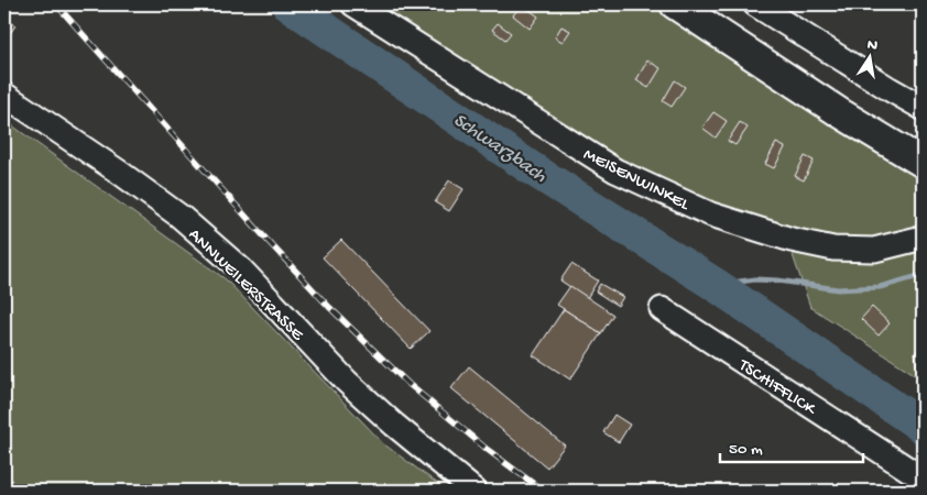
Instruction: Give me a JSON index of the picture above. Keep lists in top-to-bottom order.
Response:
{
  "streets": {
    "street": ["MEISENWINKEL", "ANNWEILERSTRASSE", "TSCHIFFLICK"]
  },
  "water": ["Schwarzbach"],
  "scale_bar": "50 m",
  "north": "top"
}
